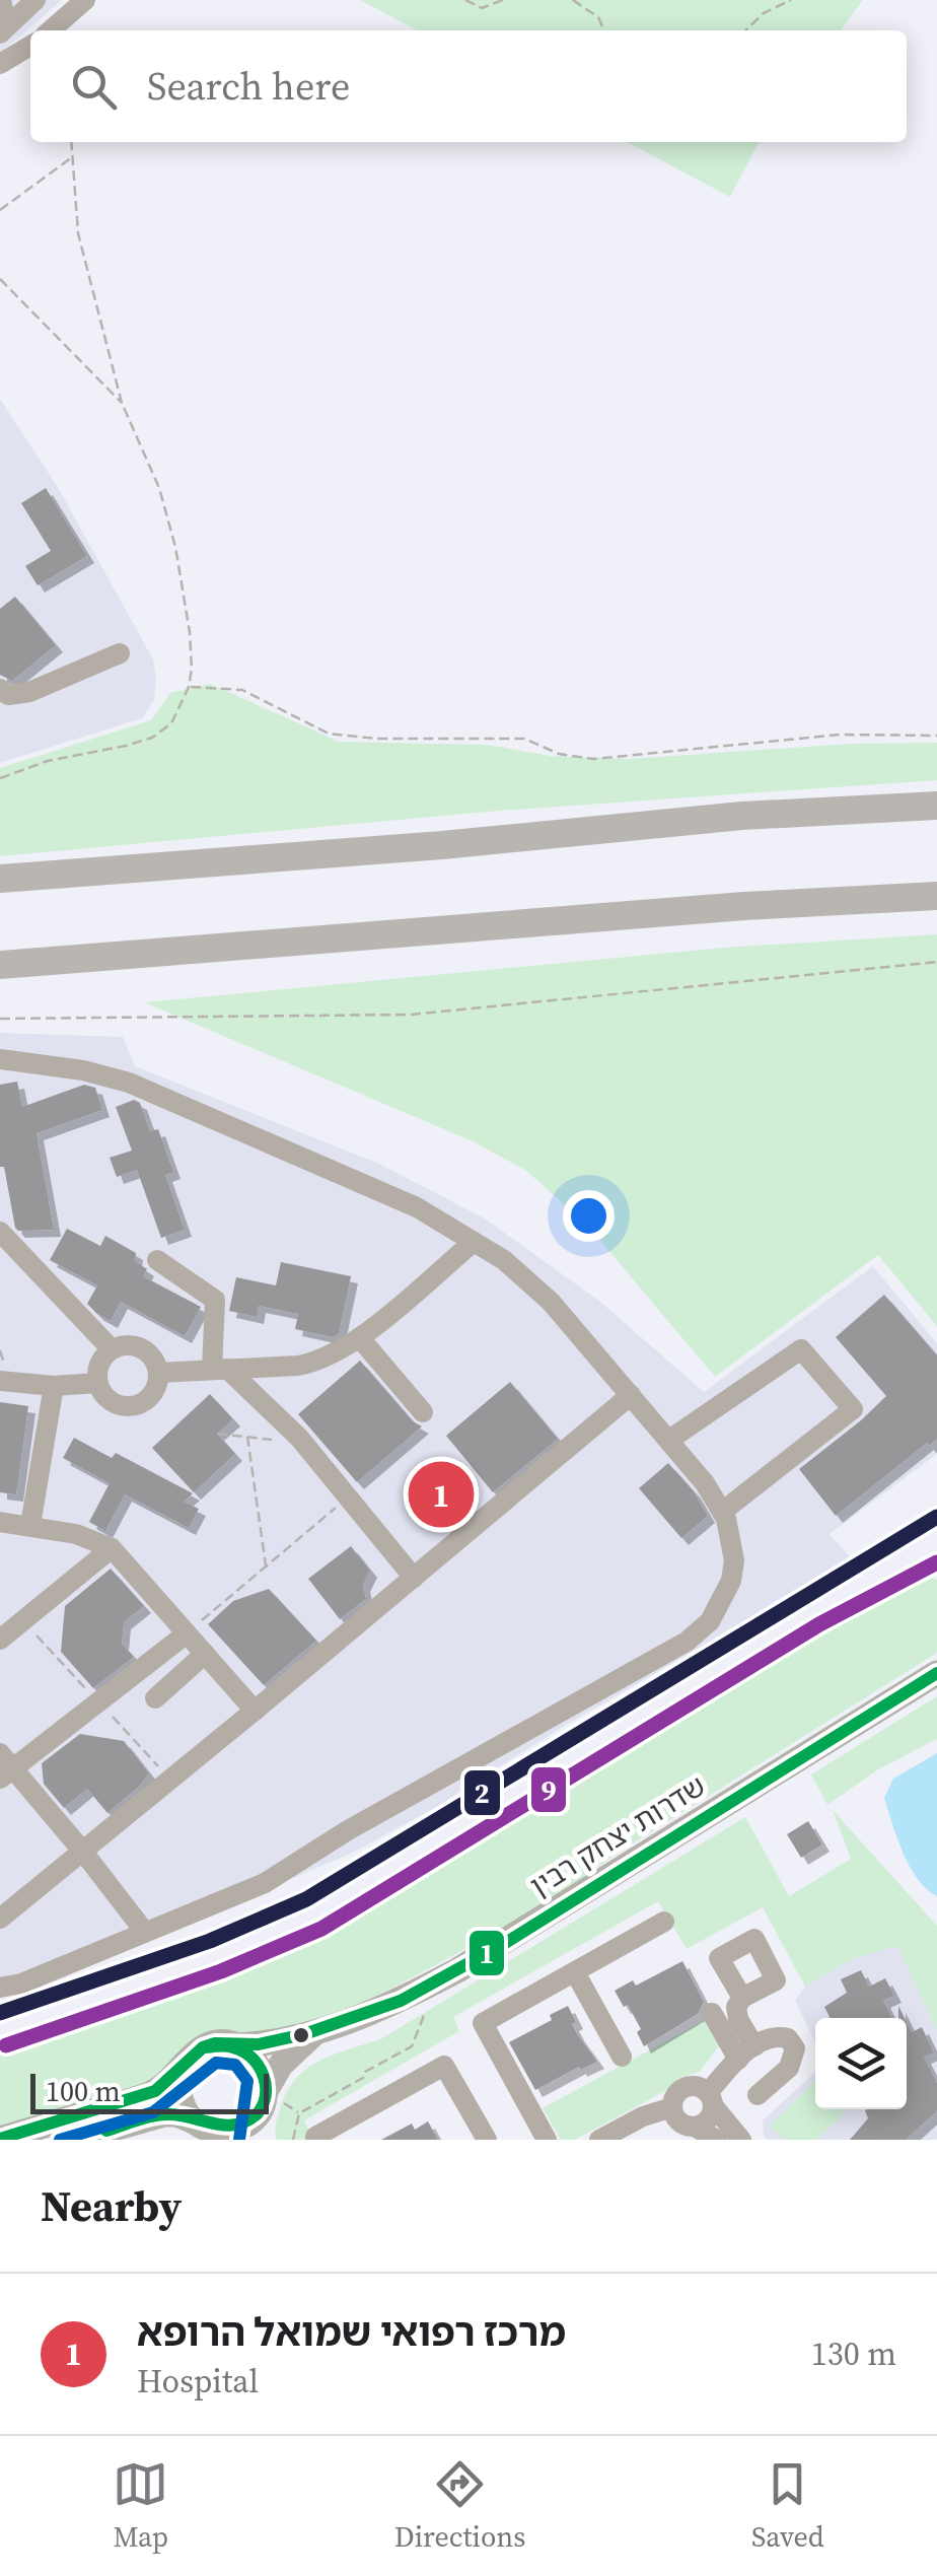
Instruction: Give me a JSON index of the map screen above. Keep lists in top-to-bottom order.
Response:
{
  "streets": {
    "main road": ["שדרות יצחק רבין"]
  },
  "lines": ["transit line 2", "transit line 9", "transit line 1"],
  "scale_bar": "100 m",
  "page": {
    "search": "Search here",
    "pins": "1",
    "scale": "100 m",
    "heading": "Nearby",
    "list": [
      {
        "mark": "1",
        "name": "מרכז רפואי שמואל הרופא",
        "note": "Hospital",
        "value": "130 m"
      }
    ],
    "nav": ["Map", "Directions", "Saved"]
  }
}
